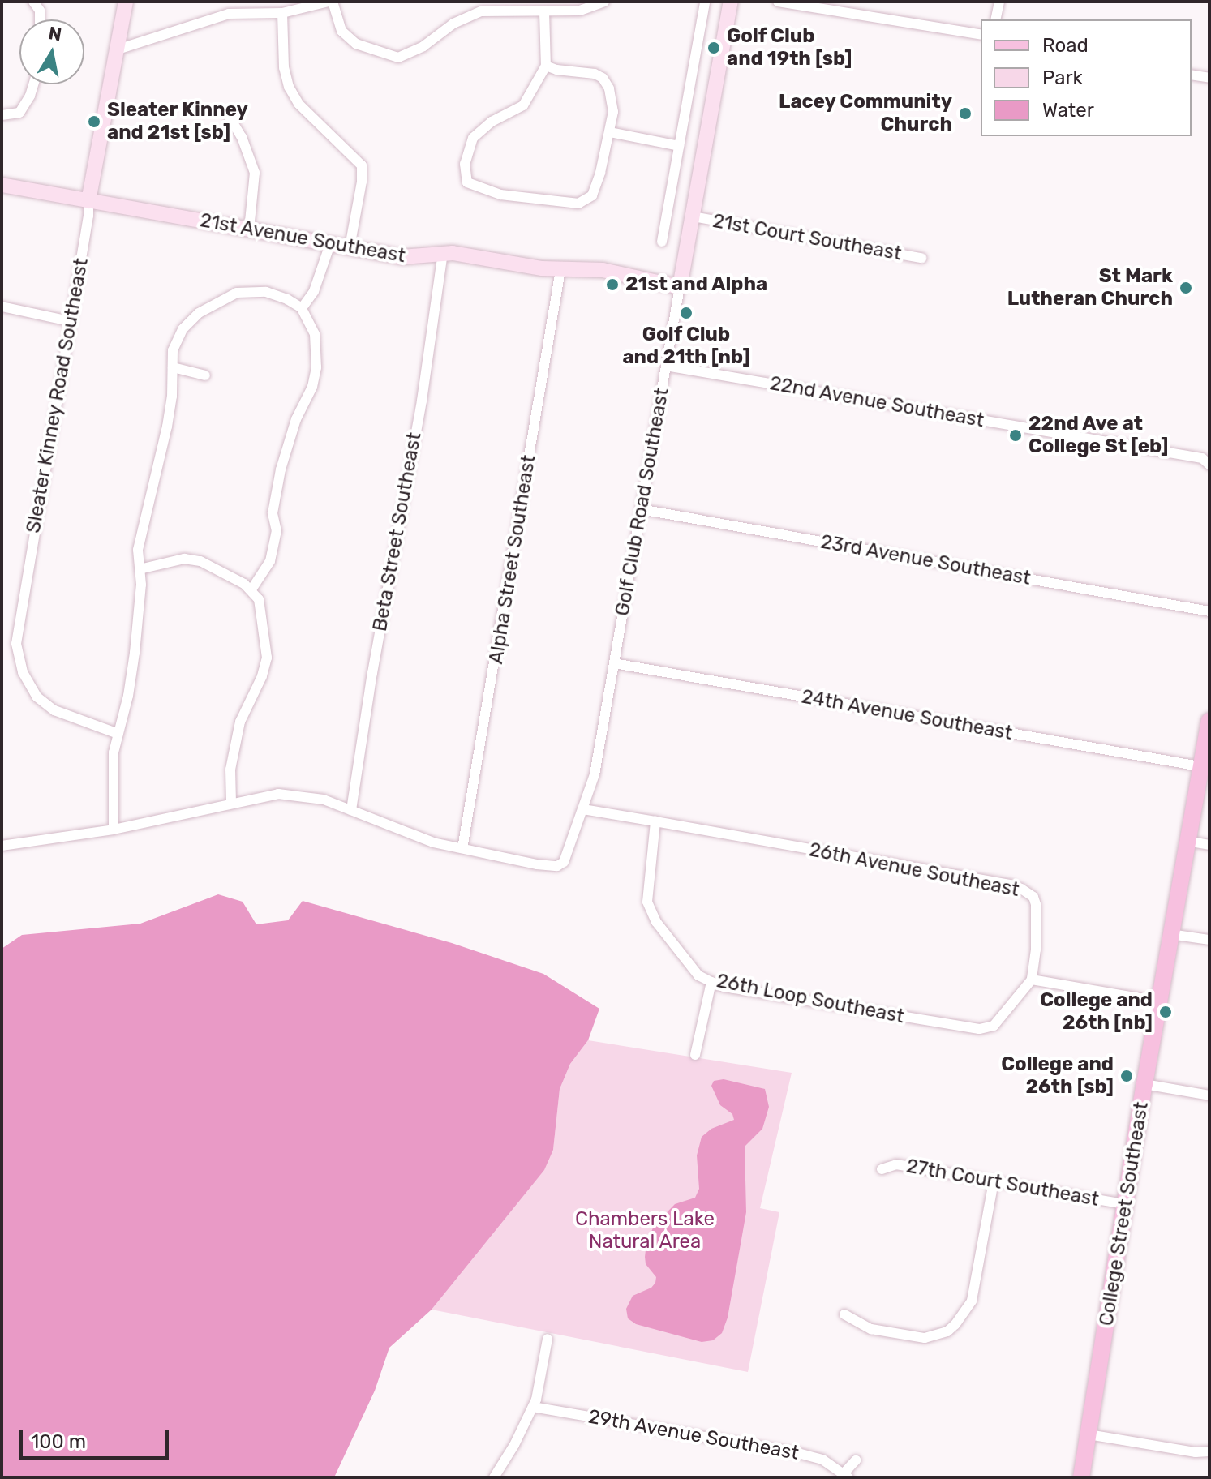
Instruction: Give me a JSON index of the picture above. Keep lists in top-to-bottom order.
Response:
{
  "streets": {
    "main road": ["College Street Southeast"],
    "street": [
      "21st Court Southeast",
      "21st Avenue Southeast",
      "Sleater Kinney Road Southeast",
      "22nd Avenue Southeast",
      "Golf Club Road Southeast",
      "Beta Street Southeast",
      "Alpha Street Southeast",
      "23rd Avenue Southeast",
      "24th Avenue Southeast",
      "26th Avenue Southeast",
      "26th Loop Southeast",
      "27th Court Southeast",
      "29th Avenue Southeast"
    ]
  },
  "crossings": [
    ["21st Court Southeast", "Golf Club Road Southeast"],
    ["21st Avenue Southeast", "Sleater Kinney Road Southeast"],
    ["21st Avenue Southeast", "Golf Club Road Southeast"],
    ["21st Avenue Southeast", "Beta Street Southeast"],
    ["21st Avenue Southeast", "Alpha Street Southeast"],
    ["22nd Avenue Southeast", "Golf Club Road Southeast"],
    ["Golf Club Road Southeast", "Alpha Street Southeast"],
    ["Golf Club Road Southeast", "23rd Avenue Southeast"],
    ["Golf Club Road Southeast", "24th Avenue Southeast"],
    ["Golf Club Road Southeast", "26th Avenue Southeast"],
    ["24th Avenue Southeast", "College Street Southeast"],
    ["26th Avenue Southeast", "26th Loop Southeast"],
    ["27th Court Southeast", "College Street Southeast"]
  ],
  "parks": ["Chambers Lake Natural Area"],
  "places": [
    "Golf Club and 19th [sb]",
    "Lacey Community Church",
    "Sleater Kinney and 21st [sb]",
    "21st and Alpha",
    "St Mark Lutheran Church",
    "Golf Club and 21th [nb]",
    "22nd Ave at College St [eb]",
    "College and 26th [nb]",
    "College and 26th [sb]"
  ],
  "legend": ["Road", "Park", "Water"],
  "scale_bar": "100 m",
  "north": "top"
}
